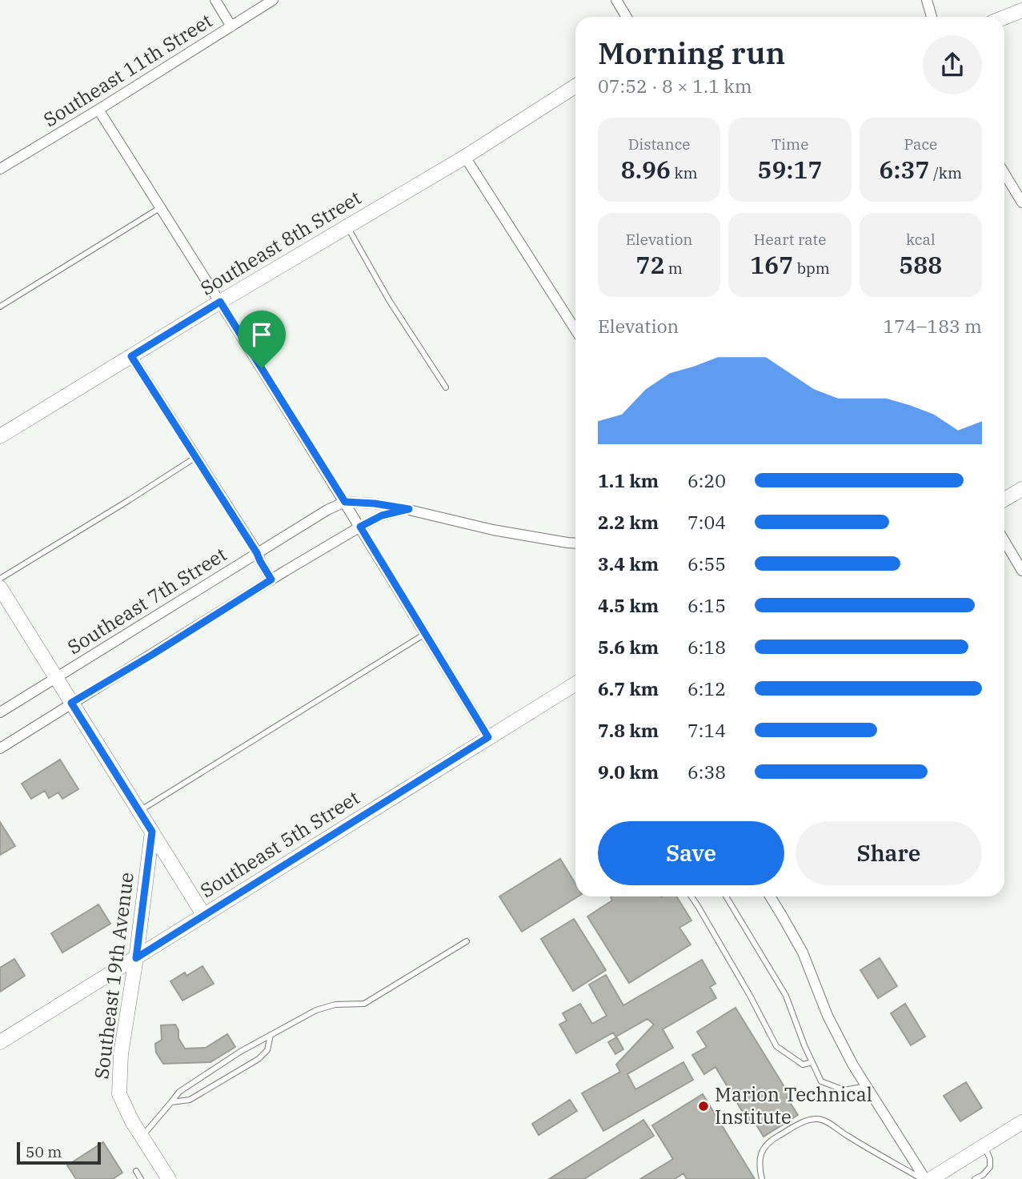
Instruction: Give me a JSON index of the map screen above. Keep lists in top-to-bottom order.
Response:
{
  "streets": {
    "street": [
      "Southeast 11th Street",
      "Southeast 8th Street",
      "Southeast 7th Street",
      "Southeast 5th Street",
      "Southeast 19th Avenue"
    ]
  },
  "crossings": [
    ["Southeast 5th Street", "Southeast 19th Avenue"]
  ],
  "places": ["Marion Technical Institute"],
  "scale_bar": "50 m",
  "page": {
    "heading": ["Morning run", "07:52 · 8 × 1.1 km"],
    "stats": [
      ["Distance", "8.96 km"],
      ["Time", "59:17"],
      ["Pace", "6:37 /km"],
      ["Elevation", "72 m"],
      ["Heart rate", "167 bpm"],
      ["kcal", "588"]
    ],
    "chart": ["Elevation", "174–183 m"],
    "list": [
      {
        "name": "1.1 km",
        "note": "6:20"
      },
      {
        "name": "2.2 km",
        "note": "7:04"
      },
      {
        "name": "3.4 km",
        "note": "6:55"
      },
      {
        "name": "4.5 km",
        "note": "6:15"
      },
      {
        "name": "5.6 km",
        "note": "6:18"
      },
      {
        "name": "6.7 km",
        "note": "6:12"
      },
      {
        "name": "7.8 km",
        "note": "7:14"
      },
      {
        "name": "9.0 km",
        "note": "6:38"
      }
    ],
    "buttons": ["Save", "Share"],
    "scale": "50 m"
  }
}
